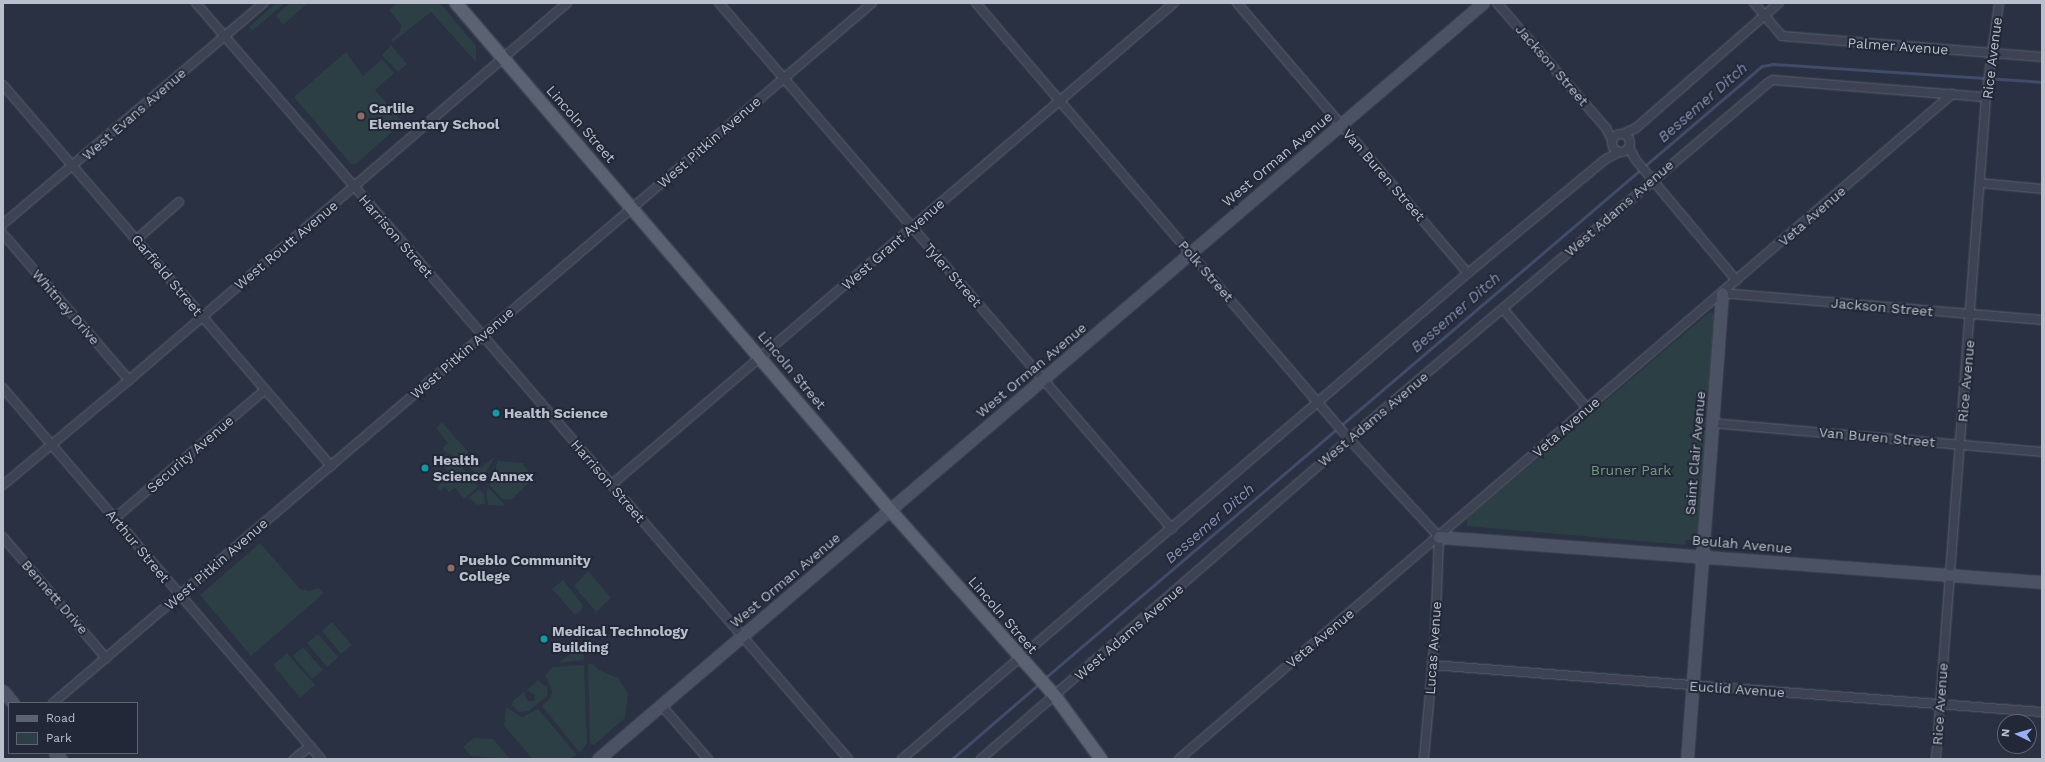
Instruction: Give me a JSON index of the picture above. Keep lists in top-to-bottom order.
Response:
{
  "streets": {
    "main road": ["Lincoln Street"],
    "street": [
      "Palmer Avenue",
      "Rice Avenue",
      "Jackson Street",
      "West Evans Avenue",
      "West Pitkin Avenue",
      "West Orman Avenue",
      "Van Buren Street",
      "West Adams Avenue",
      "Veta Avenue",
      "Harrison Street",
      "West Grant Avenue",
      "West Routt Avenue",
      "Polk Street",
      "Garfield Street",
      "Tyler Street",
      "Whitney Drive",
      "Saint Clair Avenue",
      "Security Avenue",
      "Beulah Avenue",
      "Arthur Street",
      "Bennett Drive",
      "Lucas Avenue",
      "Euclid Avenue"
    ]
  },
  "crossings": [
    ["Palmer Avenue", "Rice Avenue"],
    ["Rice Avenue", "Jackson Street"],
    ["Rice Avenue", "Van Buren Street"],
    ["Rice Avenue", "Beulah Avenue"],
    ["Rice Avenue", "Euclid Avenue"],
    ["Jackson Street", "West Adams Avenue"],
    ["Jackson Street", "Veta Avenue"],
    ["Jackson Street", "Saint Clair Avenue"],
    ["West Evans Avenue", "Harrison Street"],
    ["West Evans Avenue", "Garfield Street"],
    ["Lincoln Street", "West Pitkin Avenue"],
    ["Lincoln Street", "West Orman Avenue"],
    ["Lincoln Street", "West Adams Avenue"],
    ["Lincoln Street", "West Grant Avenue"],
    ["Lincoln Street", "West Routt Avenue"],
    ["West Pitkin Avenue", "Harrison Street"],
    ["West Pitkin Avenue", "Garfield Street"],
    ["West Pitkin Avenue", "Tyler Street"],
    ["West Pitkin Avenue", "Arthur Street"],
    ["West Pitkin Avenue", "Bennett Drive"],
    ["West Orman Avenue", "Van Buren Street"],
    ["West Orman Avenue", "Harrison Street"],
    ["West Orman Avenue", "Polk Street"],
    ["West Orman Avenue", "Tyler Street"],
    ["Van Buren Street", "Saint Clair Avenue"],
    ["West Adams Avenue", "Veta Avenue"],
    ["West Adams Avenue", "Polk Street"],
    ["Veta Avenue", "Polk Street"],
    ["Veta Avenue", "Saint Clair Avenue"],
    ["Veta Avenue", "Beulah Avenue"],
    ["Veta Avenue", "Lucas Avenue"],
    ["Harrison Street", "West Grant Avenue"],
    ["Harrison Street", "West Routt Avenue"],
    ["West Grant Avenue", "Polk Street"],
    ["West Grant Avenue", "Tyler Street"],
    ["West Routt Avenue", "Garfield Street"],
    ["West Routt Avenue", "Whitney Drive"],
    ["West Routt Avenue", "Arthur Street"],
    ["Polk Street", "Beulah Avenue"],
    ["Polk Street", "Lucas Avenue"],
    ["Garfield Street", "Security Avenue"],
    ["Saint Clair Avenue", "Beulah Avenue"],
    ["Saint Clair Avenue", "Euclid Avenue"],
    ["Security Avenue", "Arthur Street"],
    ["Beulah Avenue", "Lucas Avenue"],
    ["Lucas Avenue", "Euclid Avenue"]
  ],
  "water": ["Bessemer Ditch"],
  "parks": ["Bruner Park"],
  "places": [
    "Carlile Elementary School",
    "Health Science",
    "Health Science Annex",
    "Pueblo Community College",
    "Medical Technology Building"
  ],
  "legend": ["Road", "Park"],
  "north": "left"
}
